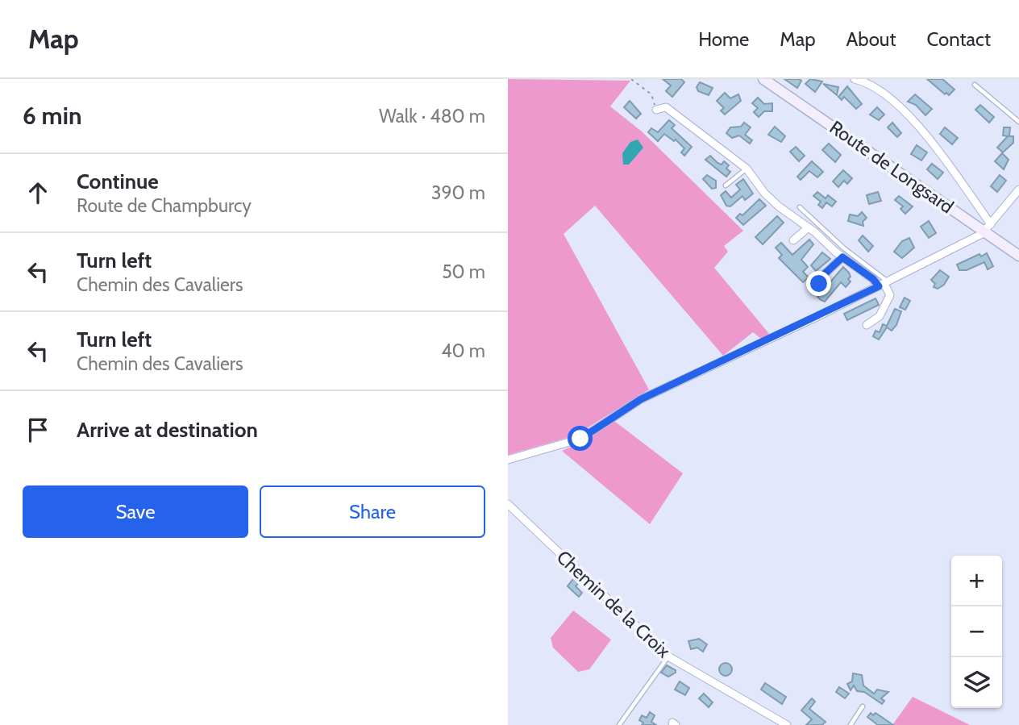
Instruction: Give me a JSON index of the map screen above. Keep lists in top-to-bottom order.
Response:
{
  "streets": {
    "main road": ["Route de Longsard"],
    "street": ["Chemin de la Croix"]
  },
  "page": {
    "header": "Map",
    "nav": [
      "Home",
      "Map",
      "About",
      "Contact"
    ],
    "heading": ["6 min", "Walk · 480 m"],
    "list": [
      ["Continue", "Route de Champburcy", "390 m"],
      ["Turn left", "Chemin des Cavaliers", "50 m"],
      ["Turn left", "Chemin des Cavaliers", "40 m"],
      "Arrive at destination"
    ],
    "buttons": ["Save", "Share"],
    "map_buttons": ["+", "−"]
  }
}
